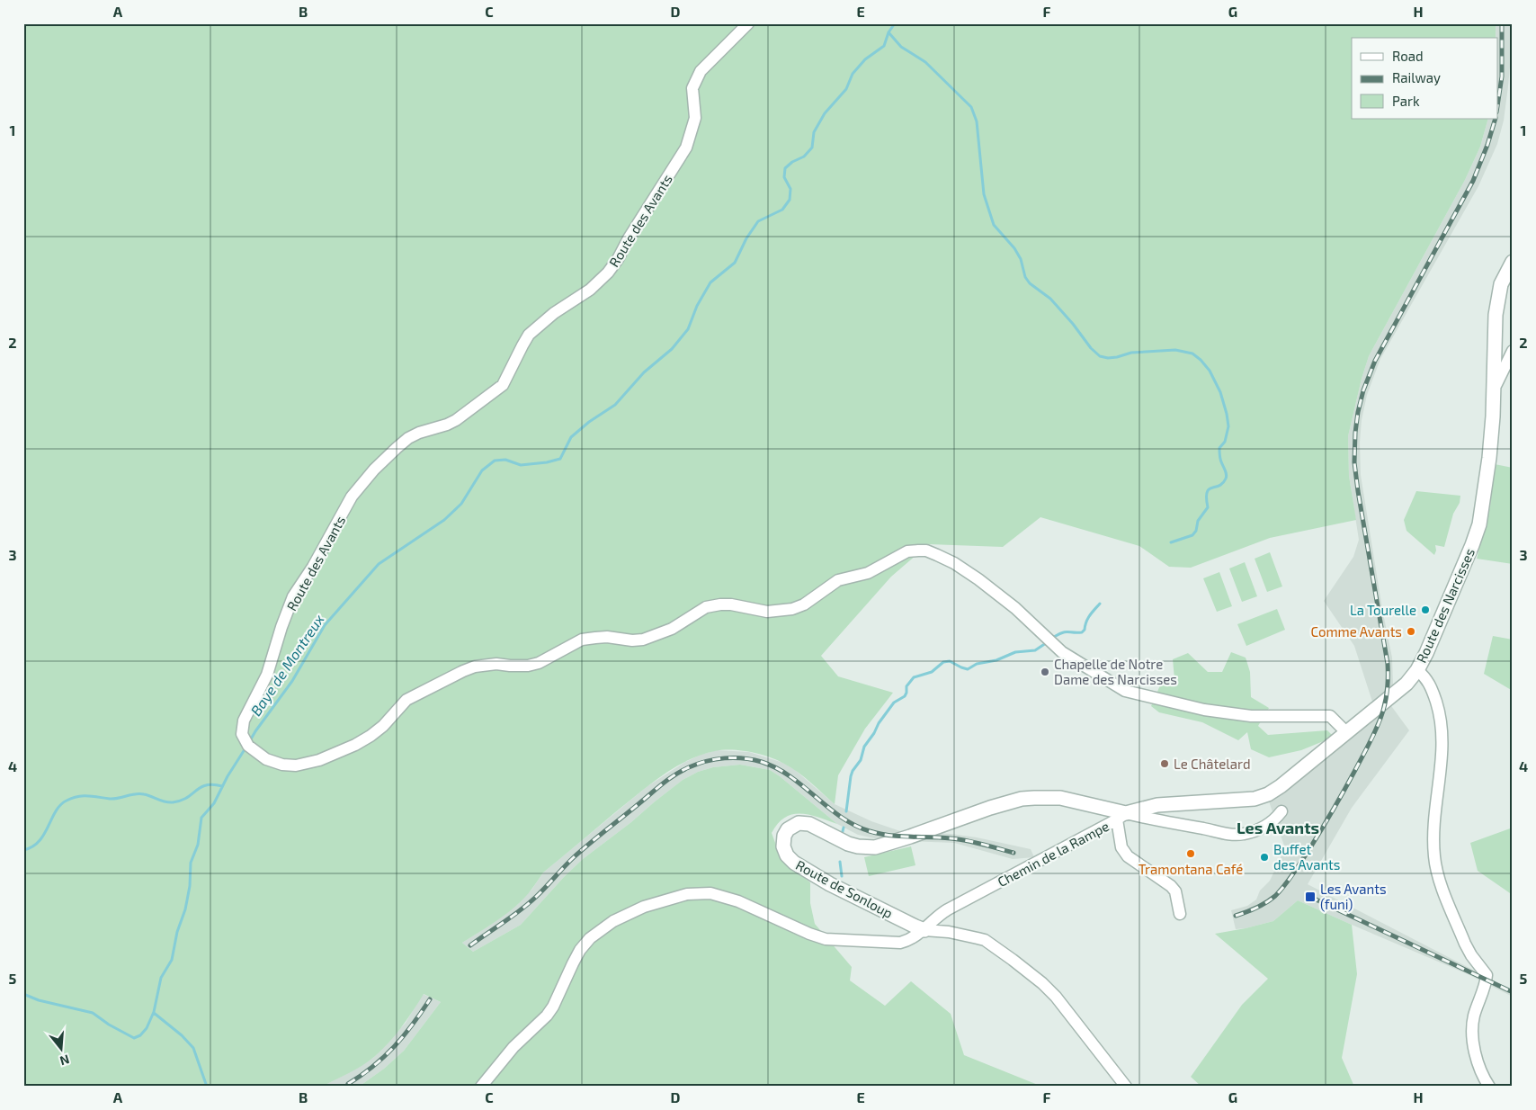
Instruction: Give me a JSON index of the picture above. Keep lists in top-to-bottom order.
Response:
{
  "streets": {
    "street": [
      "Route des Avants",
      "Route des Narcisses",
      "Chemin de la Rampe",
      "Route de Sonloup"
    ]
  },
  "crossings": [
    ["Route des Avants", "Route des Narcisses"],
    ["Route des Narcisses", "Chemin de la Rampe"],
    ["Chemin de la Rampe", "Route de Sonloup"]
  ],
  "districts": ["Les Avants"],
  "water": ["Baye de Montreux"],
  "places": {
    "other": [
      "La Tourelle",
      "Comme Avants",
      "Chapelle de Notre Dame des Narcisses",
      "Le Châtelard",
      "Tramontana Café",
      "Buffet des Avants"
    ],
    "transit": ["Les Avants (funi)"]
  },
  "legend": ["Road", "Railway", "Park"],
  "north": "bottom",
  "grid": {
    "columns": [
      "A",
      "B",
      "C",
      "D",
      "E",
      "F",
      "G",
      "H"
    ],
    "rows": [
      "1",
      "2",
      "3",
      "4",
      "5"
    ]
  }
}
